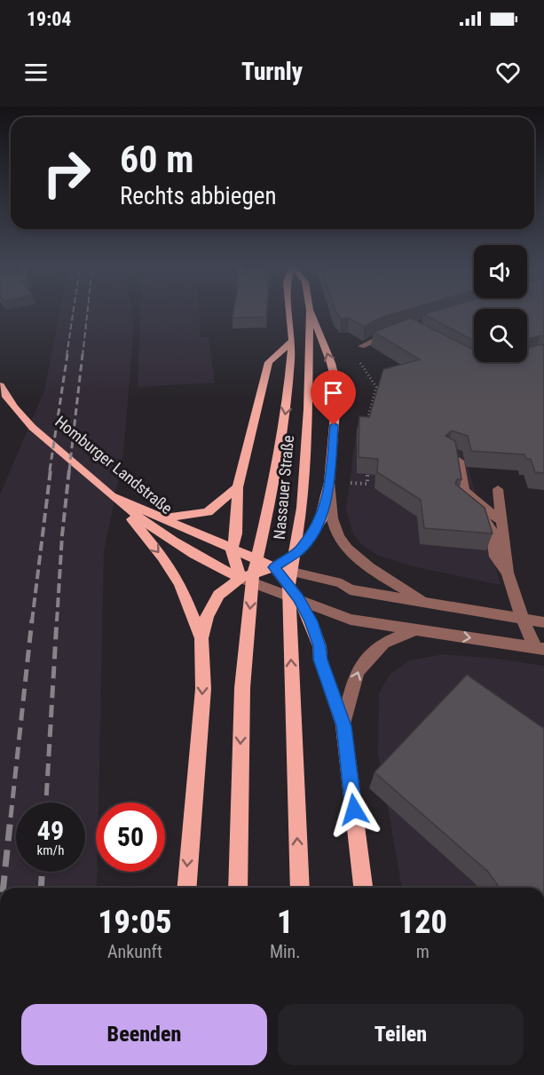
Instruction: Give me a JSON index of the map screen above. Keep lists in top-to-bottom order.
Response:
{
  "streets": {
    "main road": ["Homburger Landstraße", "Nassauer Straße"]
  },
  "page": {
    "status": "19:04",
    "header": "Turnly",
    "turn": ["60 m", "Rechts abbiegen"],
    "speed": "49 km/h",
    "limit": "50",
    "eta": [
      "19:05",
      "Ankunft",
      "1",
      "Min.",
      "120",
      "m"
    ],
    "buttons": ["Beenden", "Teilen"]
  }
}
